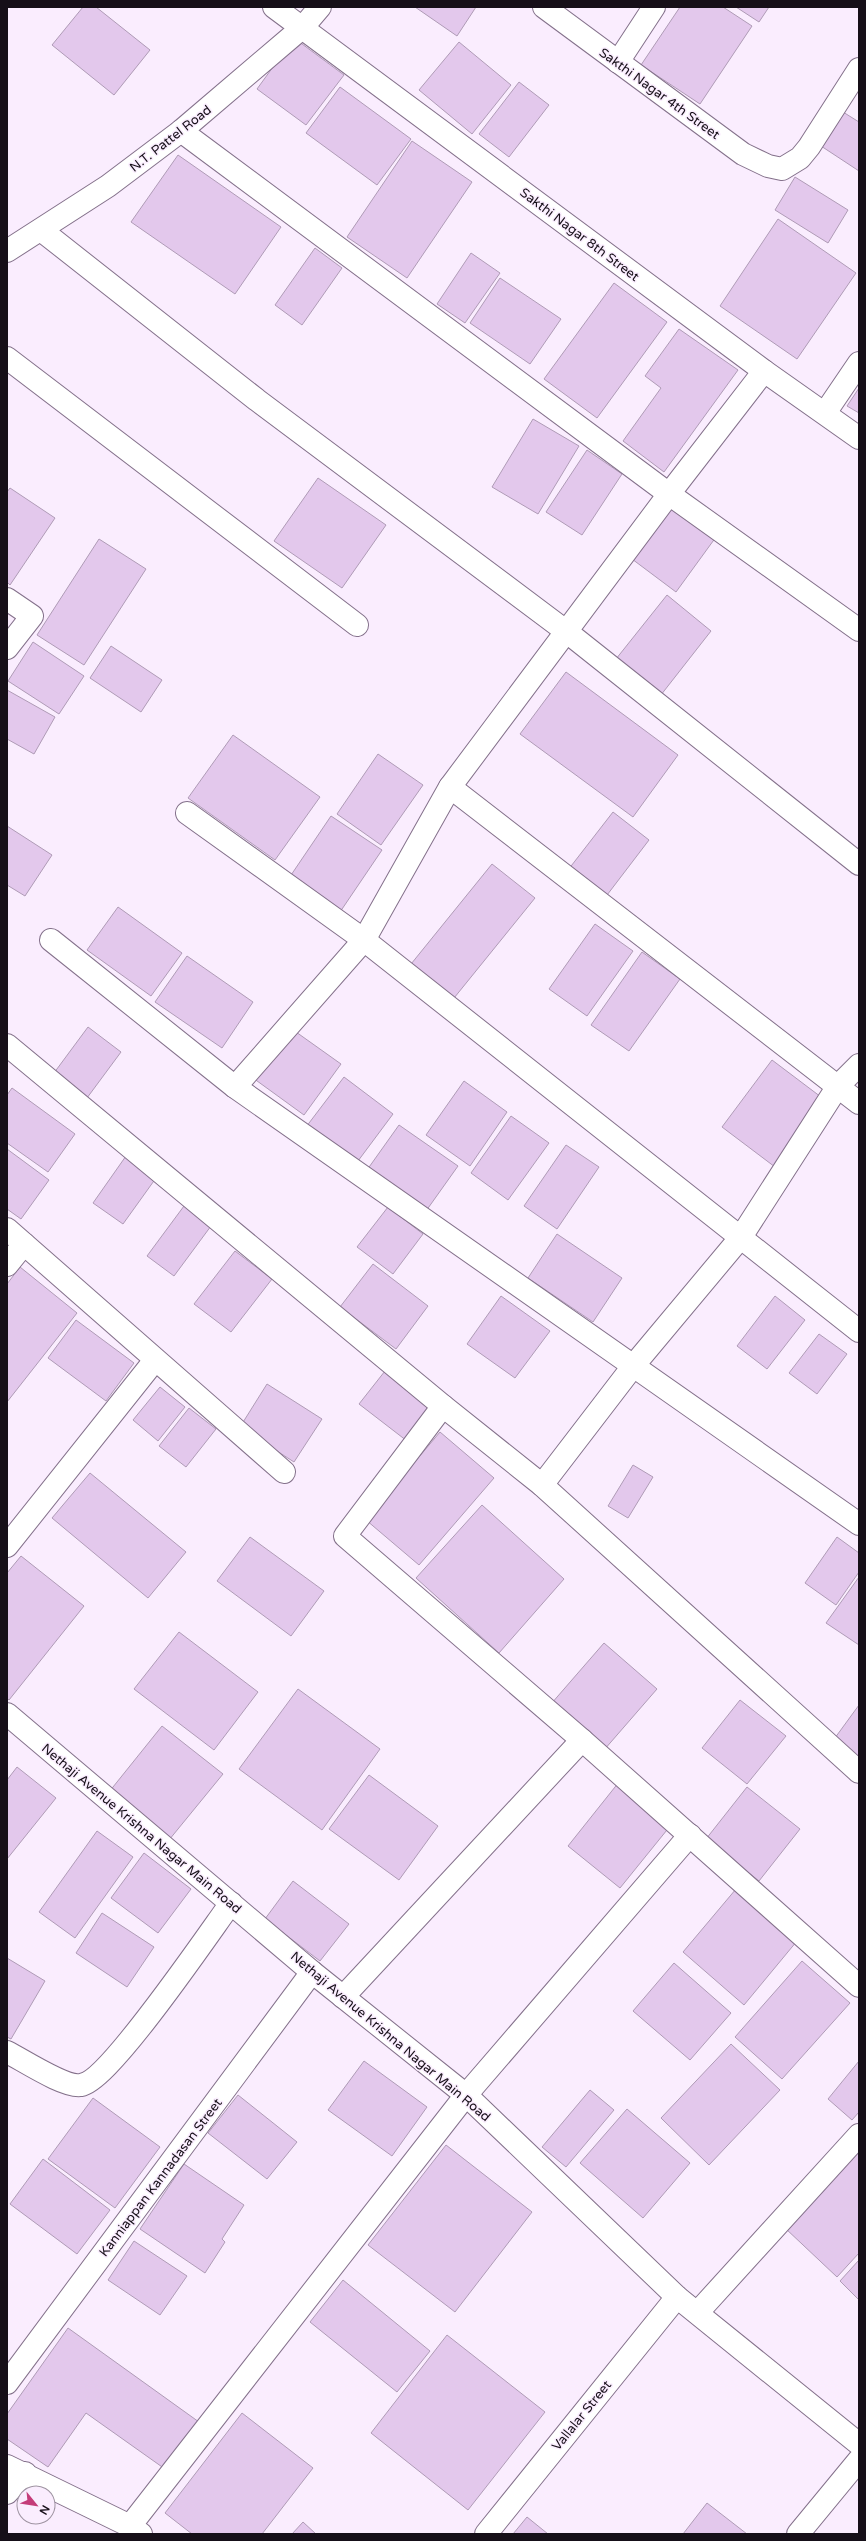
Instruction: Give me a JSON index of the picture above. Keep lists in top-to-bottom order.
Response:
{
  "streets": {
    "street": [
      "Sakthi Nagar 4th Street",
      "N.T. Pattel Road",
      "Sakthi Nagar 8th Street",
      "Nethaji Avenue Krishna Nagar Main Road",
      "Kanniappan Kannadasan Street",
      "Vallalar Street"
    ]
  },
  "crossings": [
    ["N.T. Pattel Road", "Sakthi Nagar 8th Street"],
    ["Nethaji Avenue Krishna Nagar Main Road", "Kanniappan Kannadasan Street"],
    ["Nethaji Avenue Krishna Nagar Main Road", "Vallalar Street"]
  ],
  "north": "bottom right"
}
